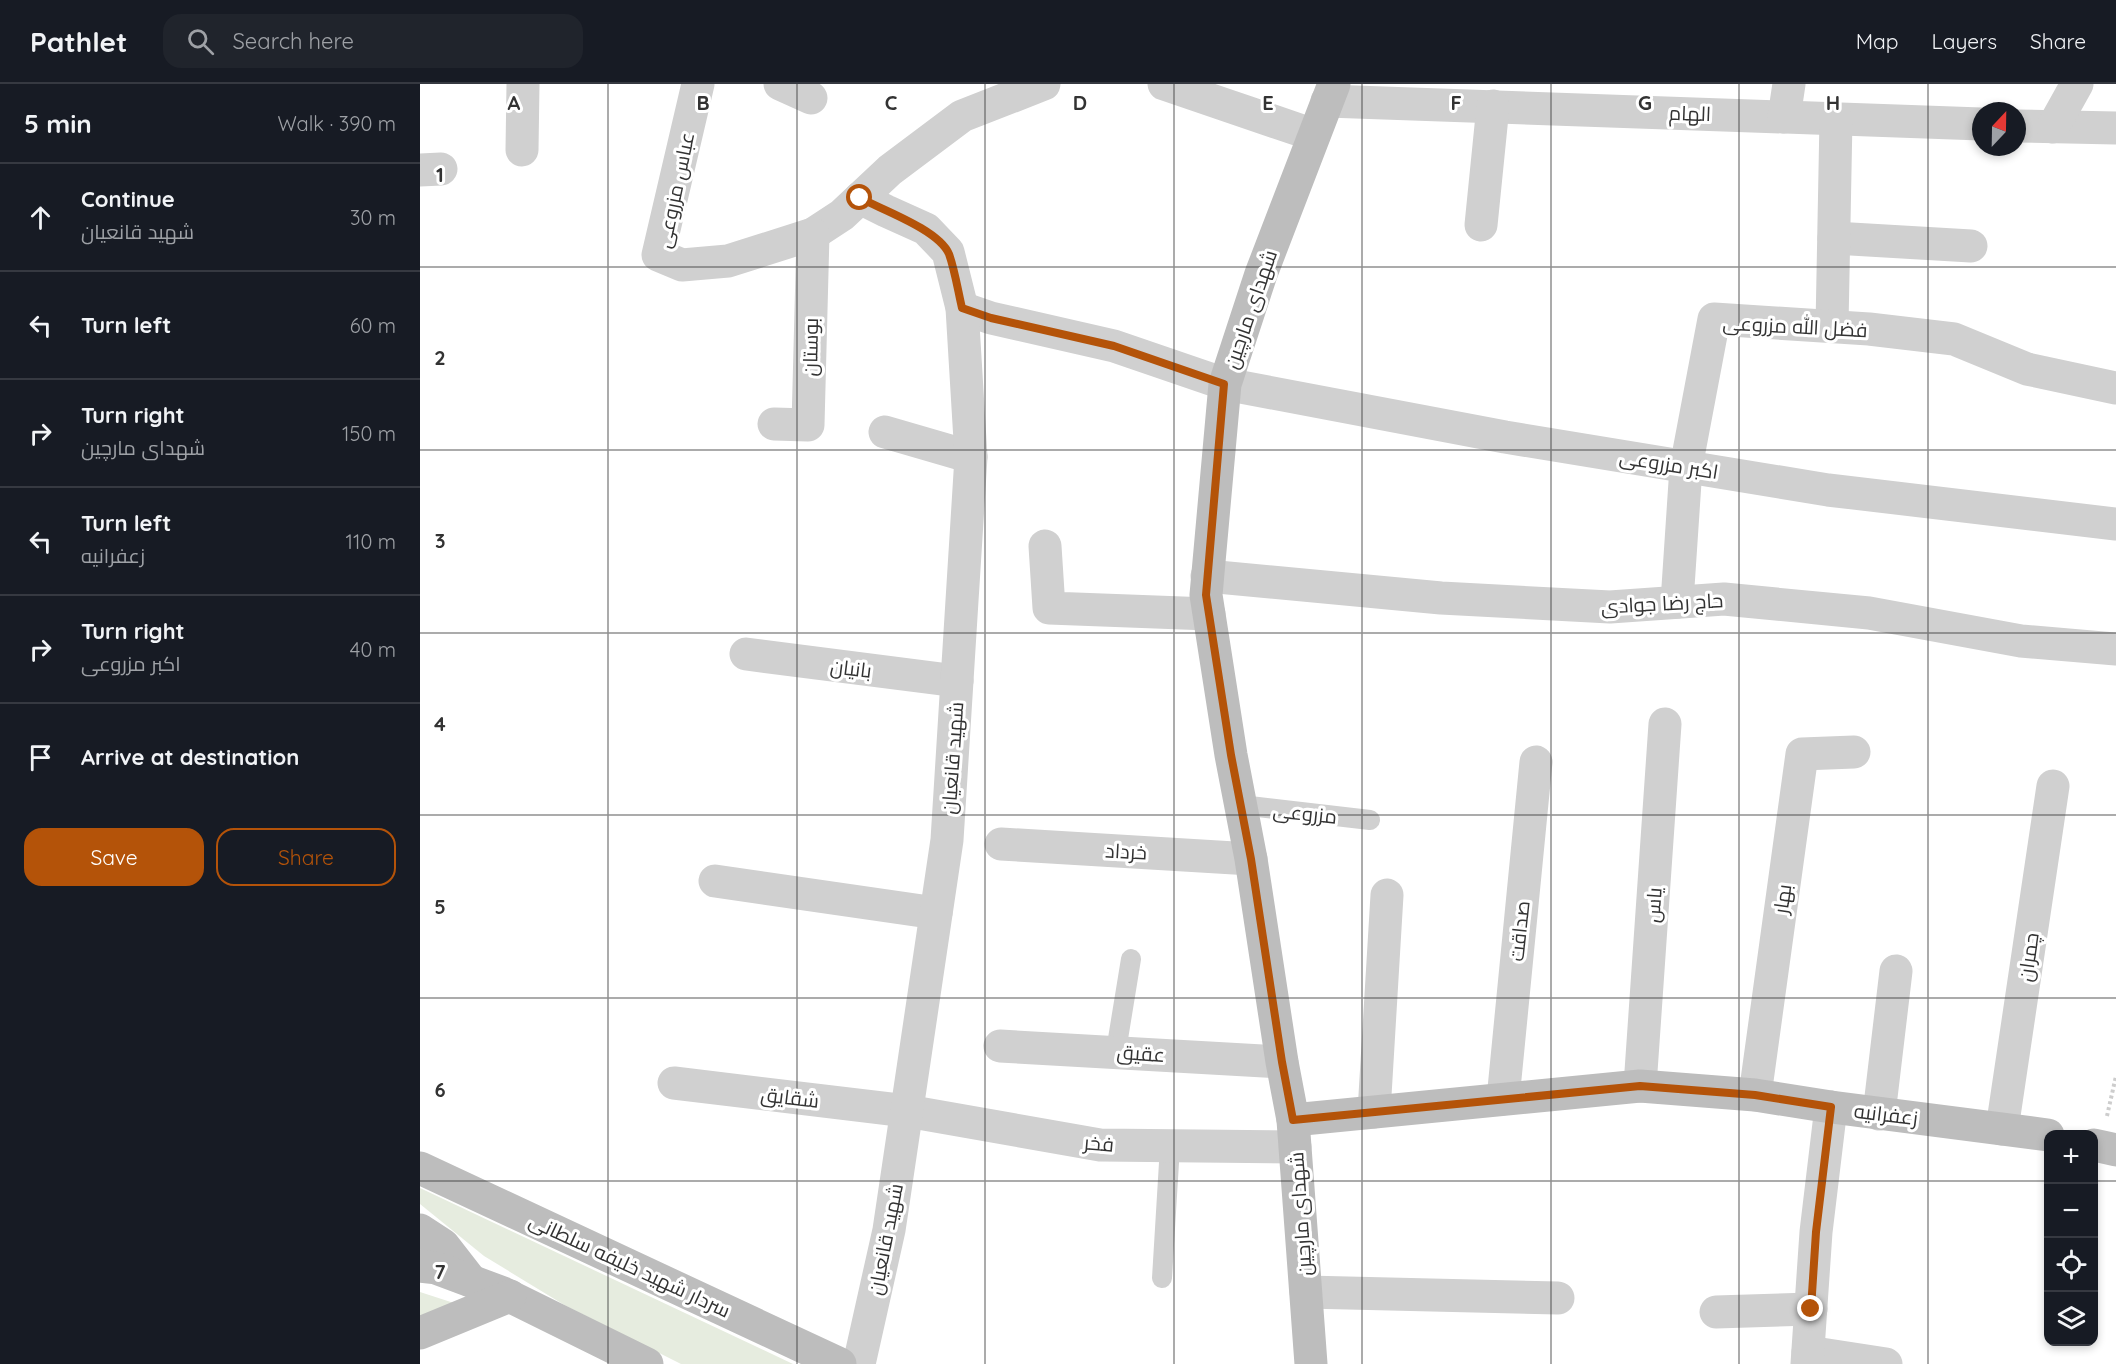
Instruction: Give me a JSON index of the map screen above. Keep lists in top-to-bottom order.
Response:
{
  "streets": {
    "street": [
      "الهام",
      "عباس مزروعی",
      "شهدای مارچین",
      "فضل الله مزروعی",
      "بوستان",
      "اکبر مزروعی",
      "حاج رضا جوادی",
      "بانیان",
      "شهید قانعیان",
      "خرداد",
      "بهار",
      "یاس",
      "صداقت",
      "چمران",
      "عقیق",
      "شقایق",
      "زعفرانیه",
      "فخر",
      "سردار شهید خلیفه سلطانی"
    ],
    "lane": ["مزروعی"]
  },
  "crossings": [
    ["الهام", "شهدای مارچین"],
    ["عباس مزروعی", "بوستان"],
    ["عباس مزروعی", "شهید قانعیان"],
    ["شهدای مارچین", "اکبر مزروعی"],
    ["شهدای مارچین", "حاج رضا جوادی"],
    ["شهدای مارچین", "مزروعی"],
    ["شهدای مارچین", "خرداد"],
    ["شهدای مارچین", "عقیق"],
    ["شهدای مارچین", "زعفرانیه"],
    ["شهدای مارچین", "فخر"],
    ["فضل الله مزروعی", "اکبر مزروعی"],
    ["فضل الله مزروعی", "حاج رضا جوادی"],
    ["اکبر مزروعی", "شهید قانعیان"],
    ["بانیان", "شهید قانعیان"],
    ["شهید قانعیان", "شقایق"],
    ["شهید قانعیان", "فخر"],
    ["بهار", "زعفرانیه"],
    ["یاس", "زعفرانیه"],
    ["صداقت", "زعفرانیه"],
    ["چمران", "زعفرانیه"],
    ["شقایق", "فخر"],
    ["زعفرانیه", "فخر"]
  ],
  "north": "top",
  "page": {
    "header": "Pathlet",
    "search": "Search here",
    "nav": ["Map", "Layers", "Share"],
    "heading": ["5 min", "Walk · 390 m"],
    "list": [
      ["Continue", "شهید قانعیان", "30 m"],
      ["Turn left", "60 m"],
      ["Turn right", "شهدای مارچین", "150 m"],
      ["Turn left", "زعفرانیه", "110 m"],
      ["Turn right", "اکبر مزروعی", "40 m"],
      "Arrive at destination"
    ],
    "buttons": ["Save", "Share"],
    "map_buttons": ["+", "−"]
  },
  "grid": {
    "columns": [
      "A",
      "B",
      "C",
      "D",
      "E",
      "F",
      "G",
      "H"
    ],
    "rows": [
      "1",
      "2",
      "3",
      "4",
      "5",
      "6",
      "7"
    ]
  }
}
